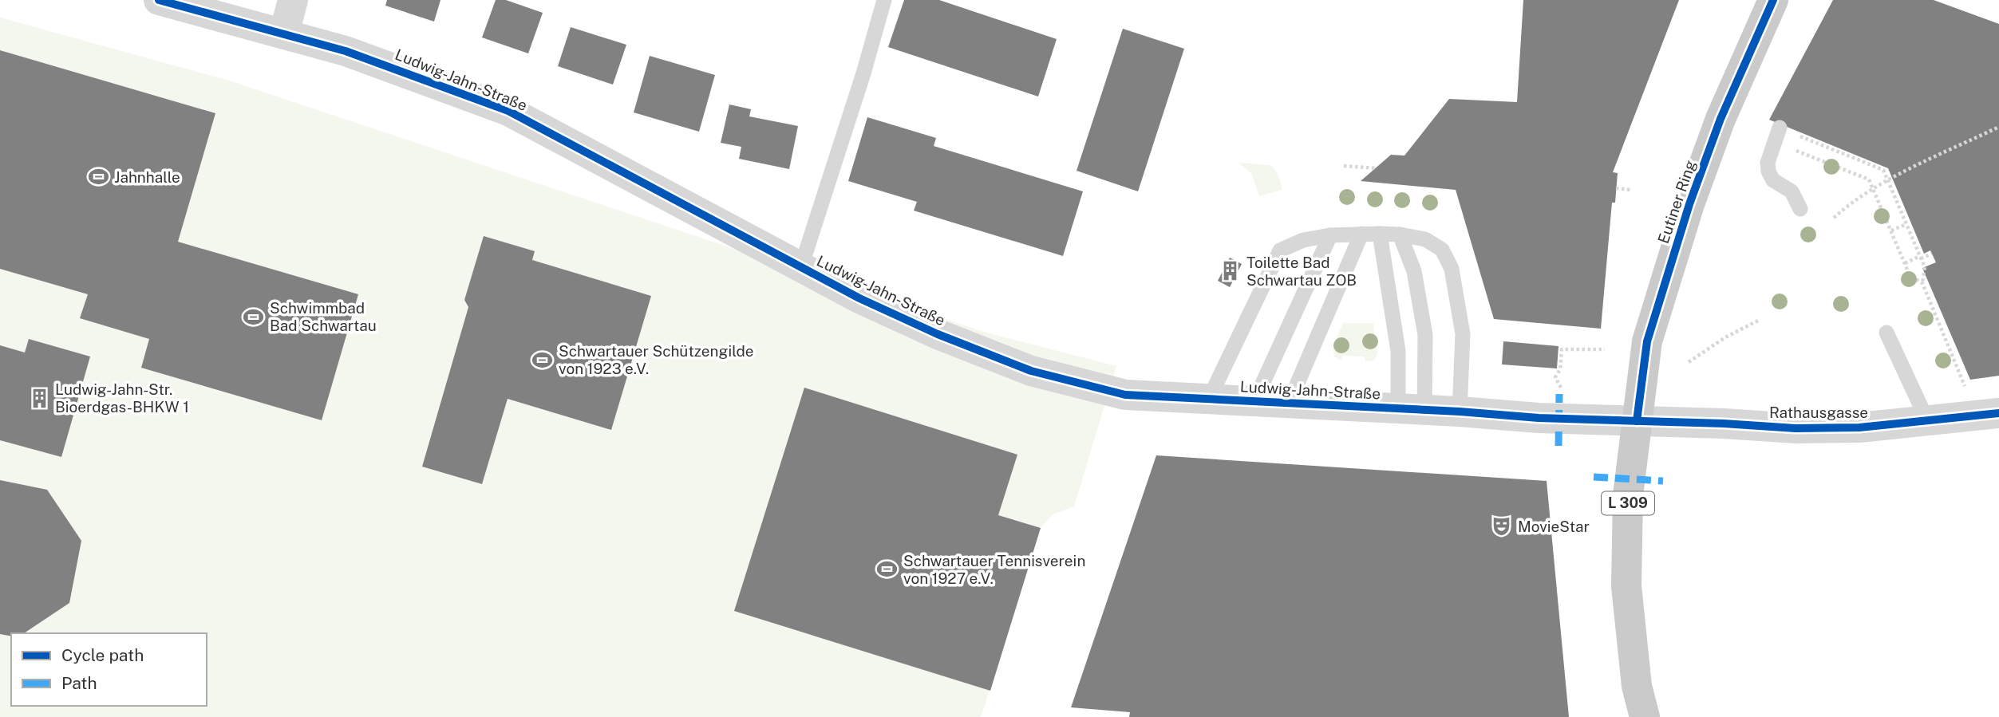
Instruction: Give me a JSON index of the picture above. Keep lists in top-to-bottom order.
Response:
{
  "streets": {
    "main road": ["Eutiner Ring", "L 309"],
    "street": ["Ludwig-Jahn-Straße", "Rathausgasse"]
  },
  "crossings": [
    ["Ludwig-Jahn-Straße", "Eutiner Ring"],
    ["Ludwig-Jahn-Straße", "Rathausgasse"],
    ["Eutiner Ring", "Rathausgasse"]
  ],
  "places": {
    "sports": [
      "Jahnhalle",
      "Schwimmbad Bad Schwartau",
      "Schwartauer Schützengilde von 1923 e.V.",
      "Schwartauer Tennisverein von 1927 e.V."
    ],
    "building": ["Toilette Bad Schwartau ZOB", "Ludwig-Jahn-Str. Bioerdgas-BHKW 1"],
    "theatre": ["MovieStar"]
  },
  "legend": ["Cycle path", "Path"]
}
